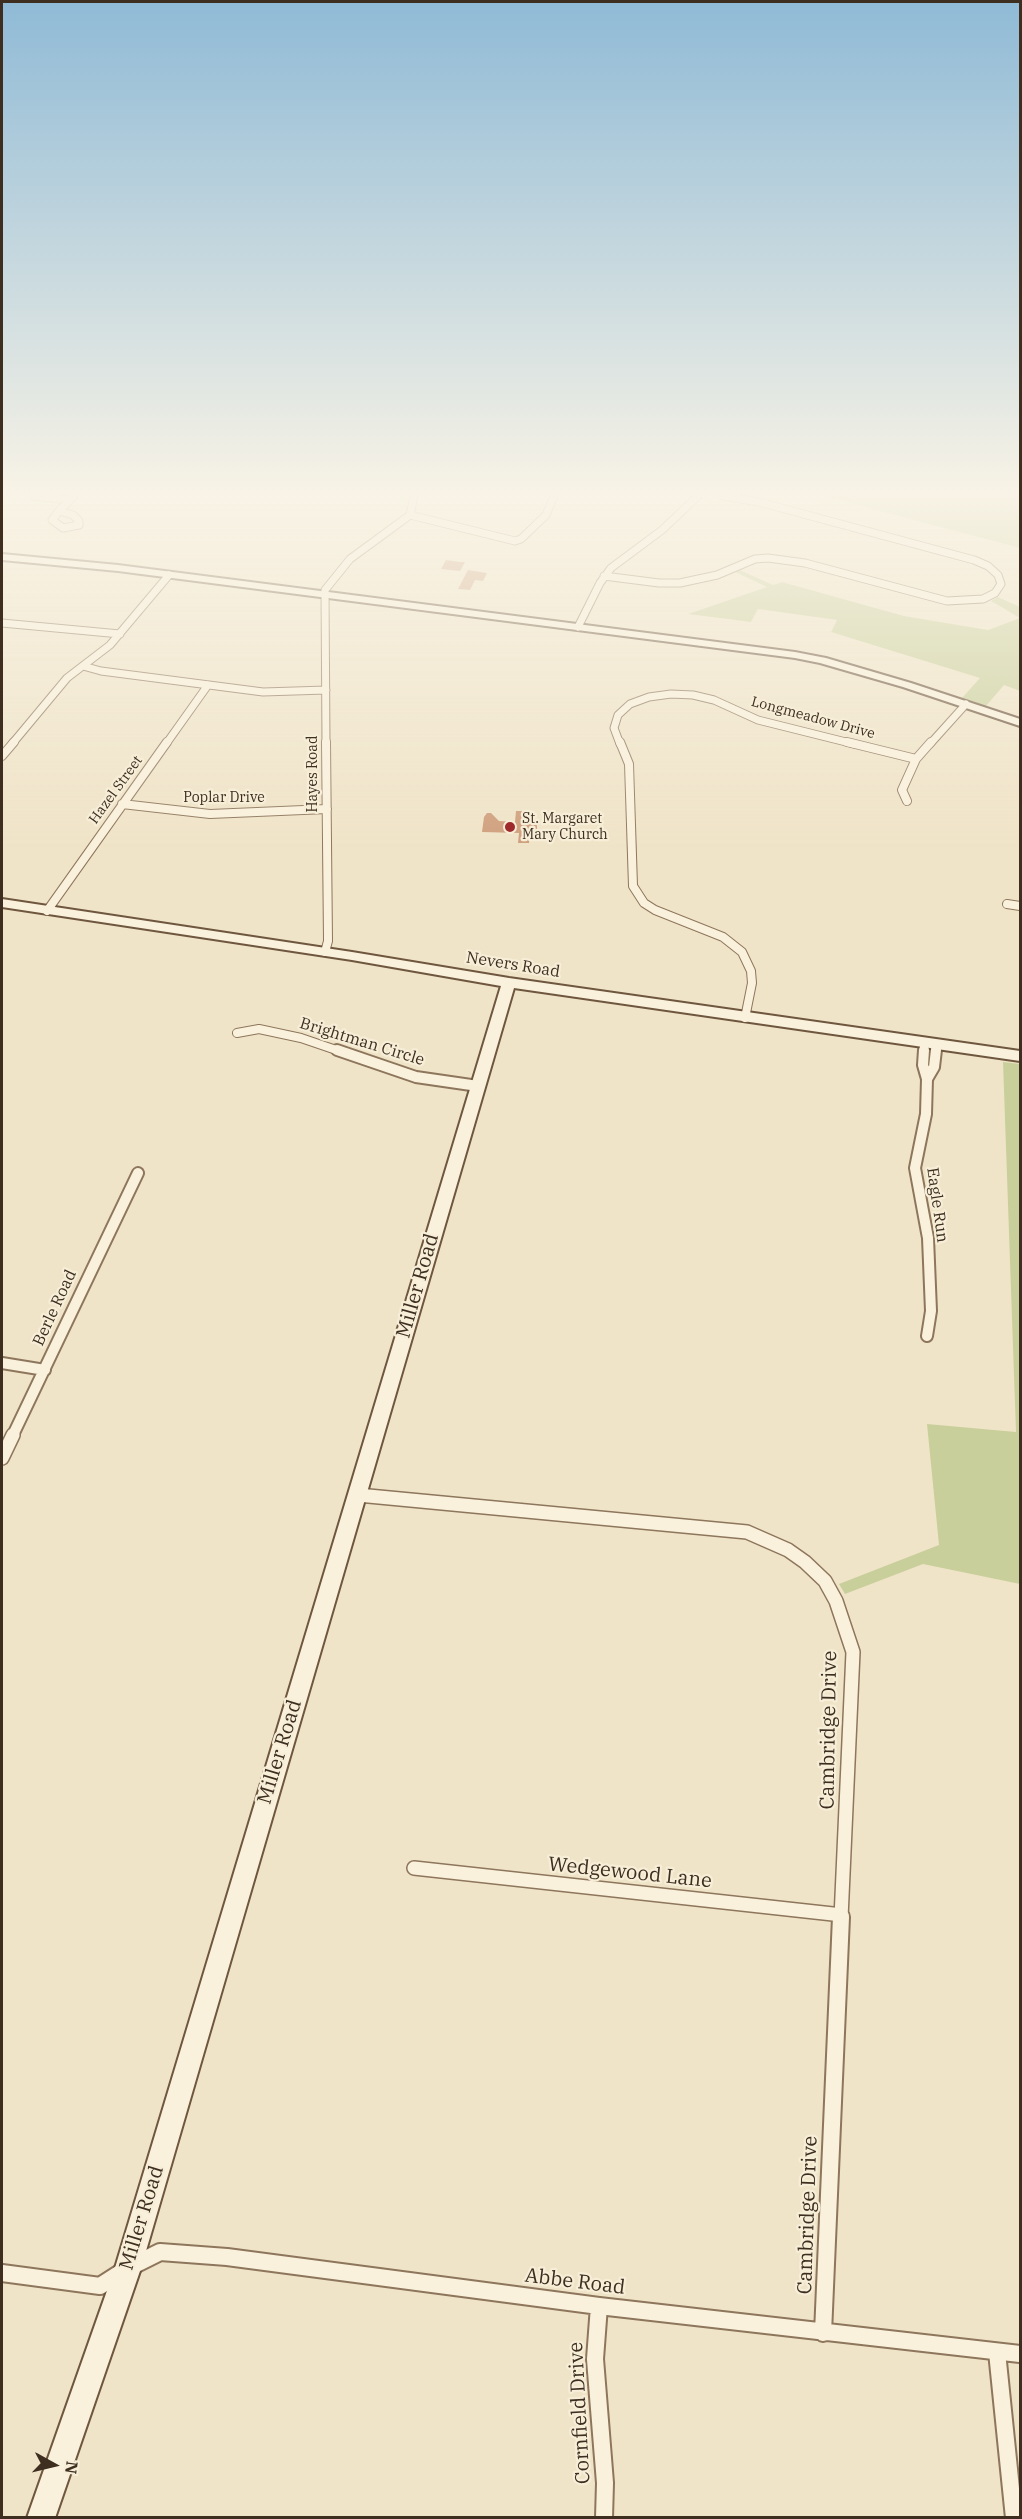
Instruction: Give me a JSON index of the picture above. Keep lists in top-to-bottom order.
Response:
{
  "streets": {
    "street": [
      "Longmeadow Drive",
      "Hayes Road",
      "Hazel Street",
      "Poplar Drive",
      "Nevers Road",
      "Brightman Circle",
      "Eagle Run",
      "Miller Road",
      "Berle Road",
      "Cambridge Drive",
      "Wedgewood Lane",
      "Abbe Road",
      "Cornfield Drive"
    ]
  },
  "crossings": [
    ["Longmeadow Drive", "Nevers Road"],
    ["Hayes Road", "Poplar Drive"],
    ["Hayes Road", "Nevers Road"],
    ["Hazel Street", "Poplar Drive"],
    ["Hazel Street", "Nevers Road"],
    ["Nevers Road", "Eagle Run"],
    ["Nevers Road", "Miller Road"],
    ["Brightman Circle", "Miller Road"],
    ["Miller Road", "Cambridge Drive"],
    ["Miller Road", "Abbe Road"],
    ["Cambridge Drive", "Wedgewood Lane"],
    ["Cambridge Drive", "Abbe Road"],
    ["Abbe Road", "Cornfield Drive"]
  ],
  "places": ["St. Margaret Mary Church"],
  "north": "right"
}
